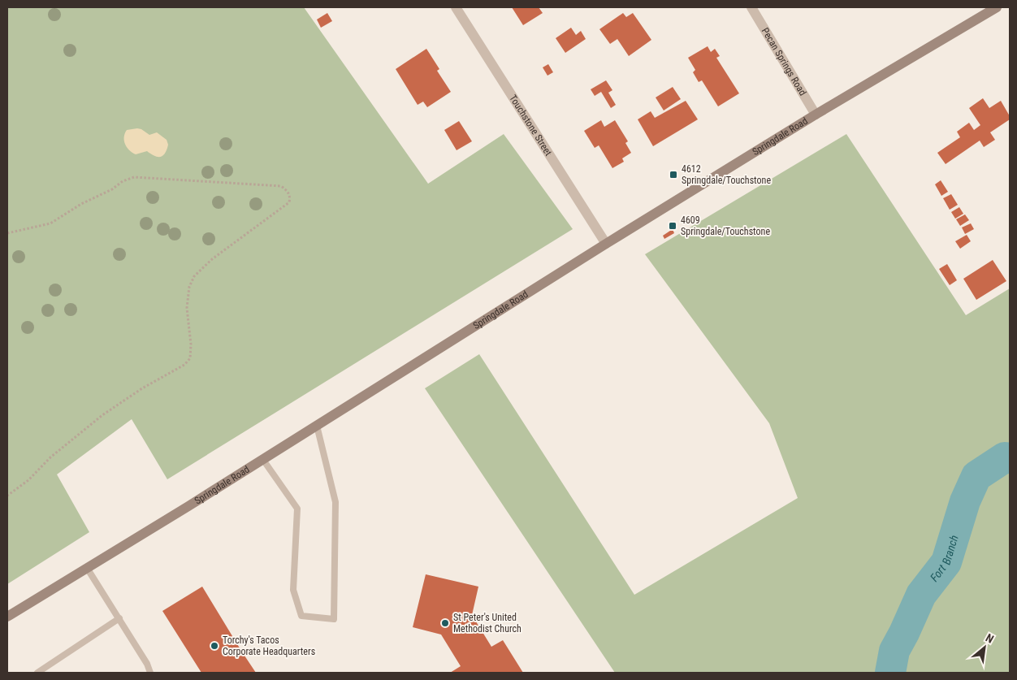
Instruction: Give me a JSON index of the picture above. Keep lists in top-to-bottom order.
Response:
{
  "streets": {
    "main road": ["Springdale Road"],
    "street": ["Pecan Springs Road", "Touchstone Street"]
  },
  "crossings": [
    ["Pecan Springs Road", "Springdale Road"],
    ["Touchstone Street", "Springdale Road"]
  ],
  "water": ["Fort Branch"],
  "places": {
    "transit": ["4612 Springdale/Touchstone", "4609 Springdale/Touchstone"],
    "other": ["St Peter's United Methodist Church", "Torchy's Tacos Corporate Headquarters"]
  },
  "north": "top right"
}
